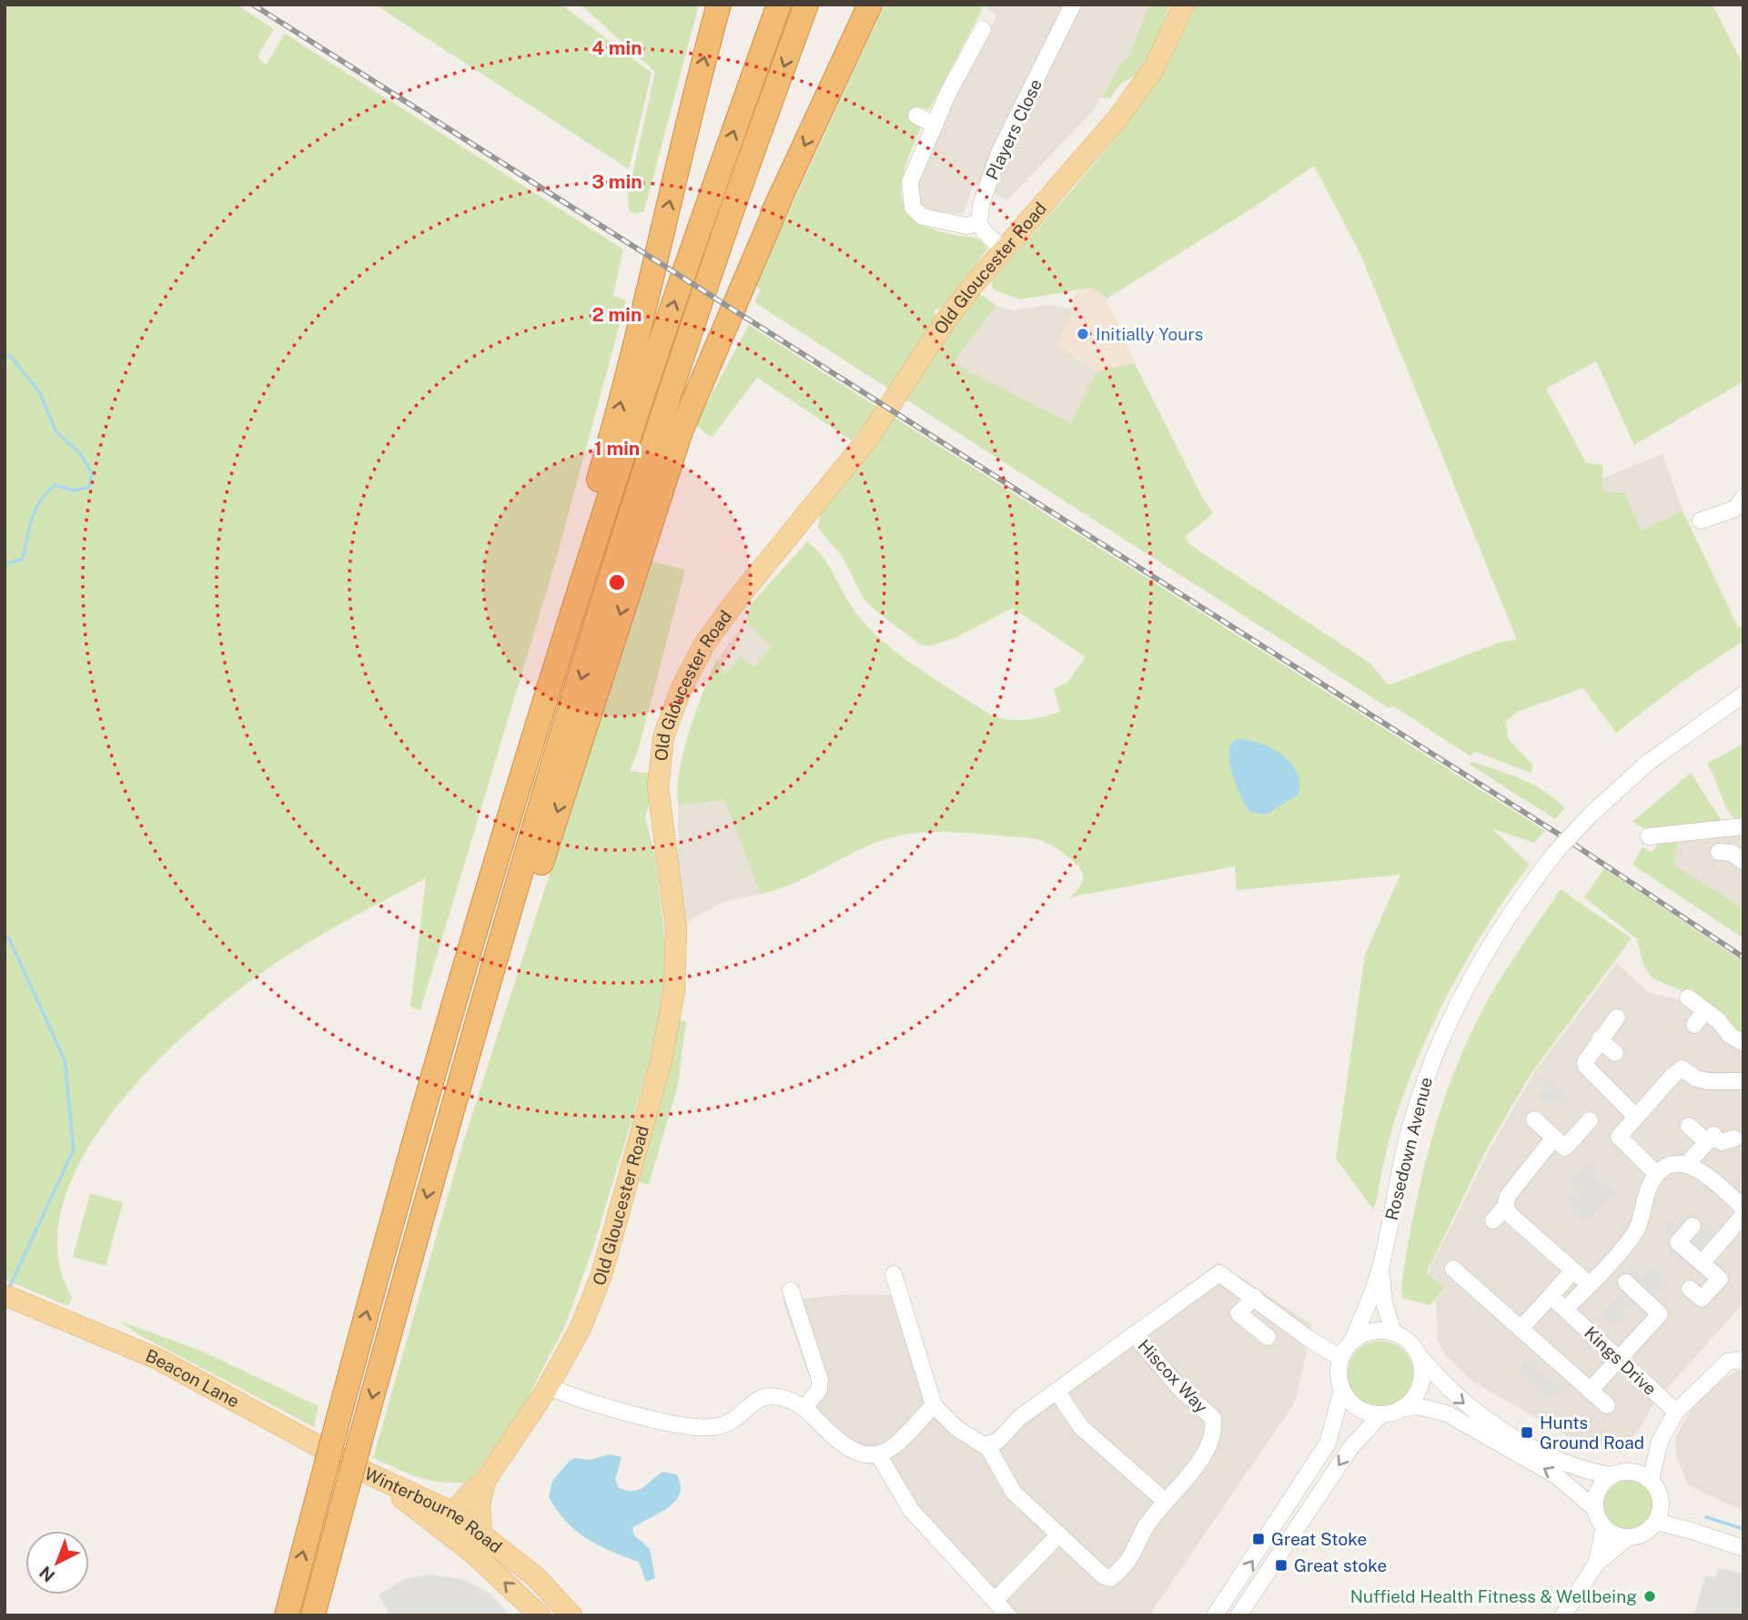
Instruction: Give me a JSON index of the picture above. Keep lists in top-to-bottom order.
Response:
{
  "streets": {
    "main road": ["Old Gloucester Road", "Beacon Lane", "Winterbourne Road"],
    "street": [
      "Players Close",
      "Rosedown Avenue",
      "Kings Drive",
      "Hiscox Way"
    ]
  },
  "crossings": [
    ["Old Gloucester Road", "Winterbourne Road"],
    ["Beacon Lane", "Winterbourne Road"]
  ],
  "places": {
    "other": ["Initially Yours", "Nuffield Health Fitness & Wellbeing"],
    "transit": ["Hunts Ground Road", "Great Stoke", "Great stoke"]
  },
  "north": "bottom left",
  "rings": [
    "4 min",
    "3 min",
    "2 min",
    "1 min"
  ]
}
